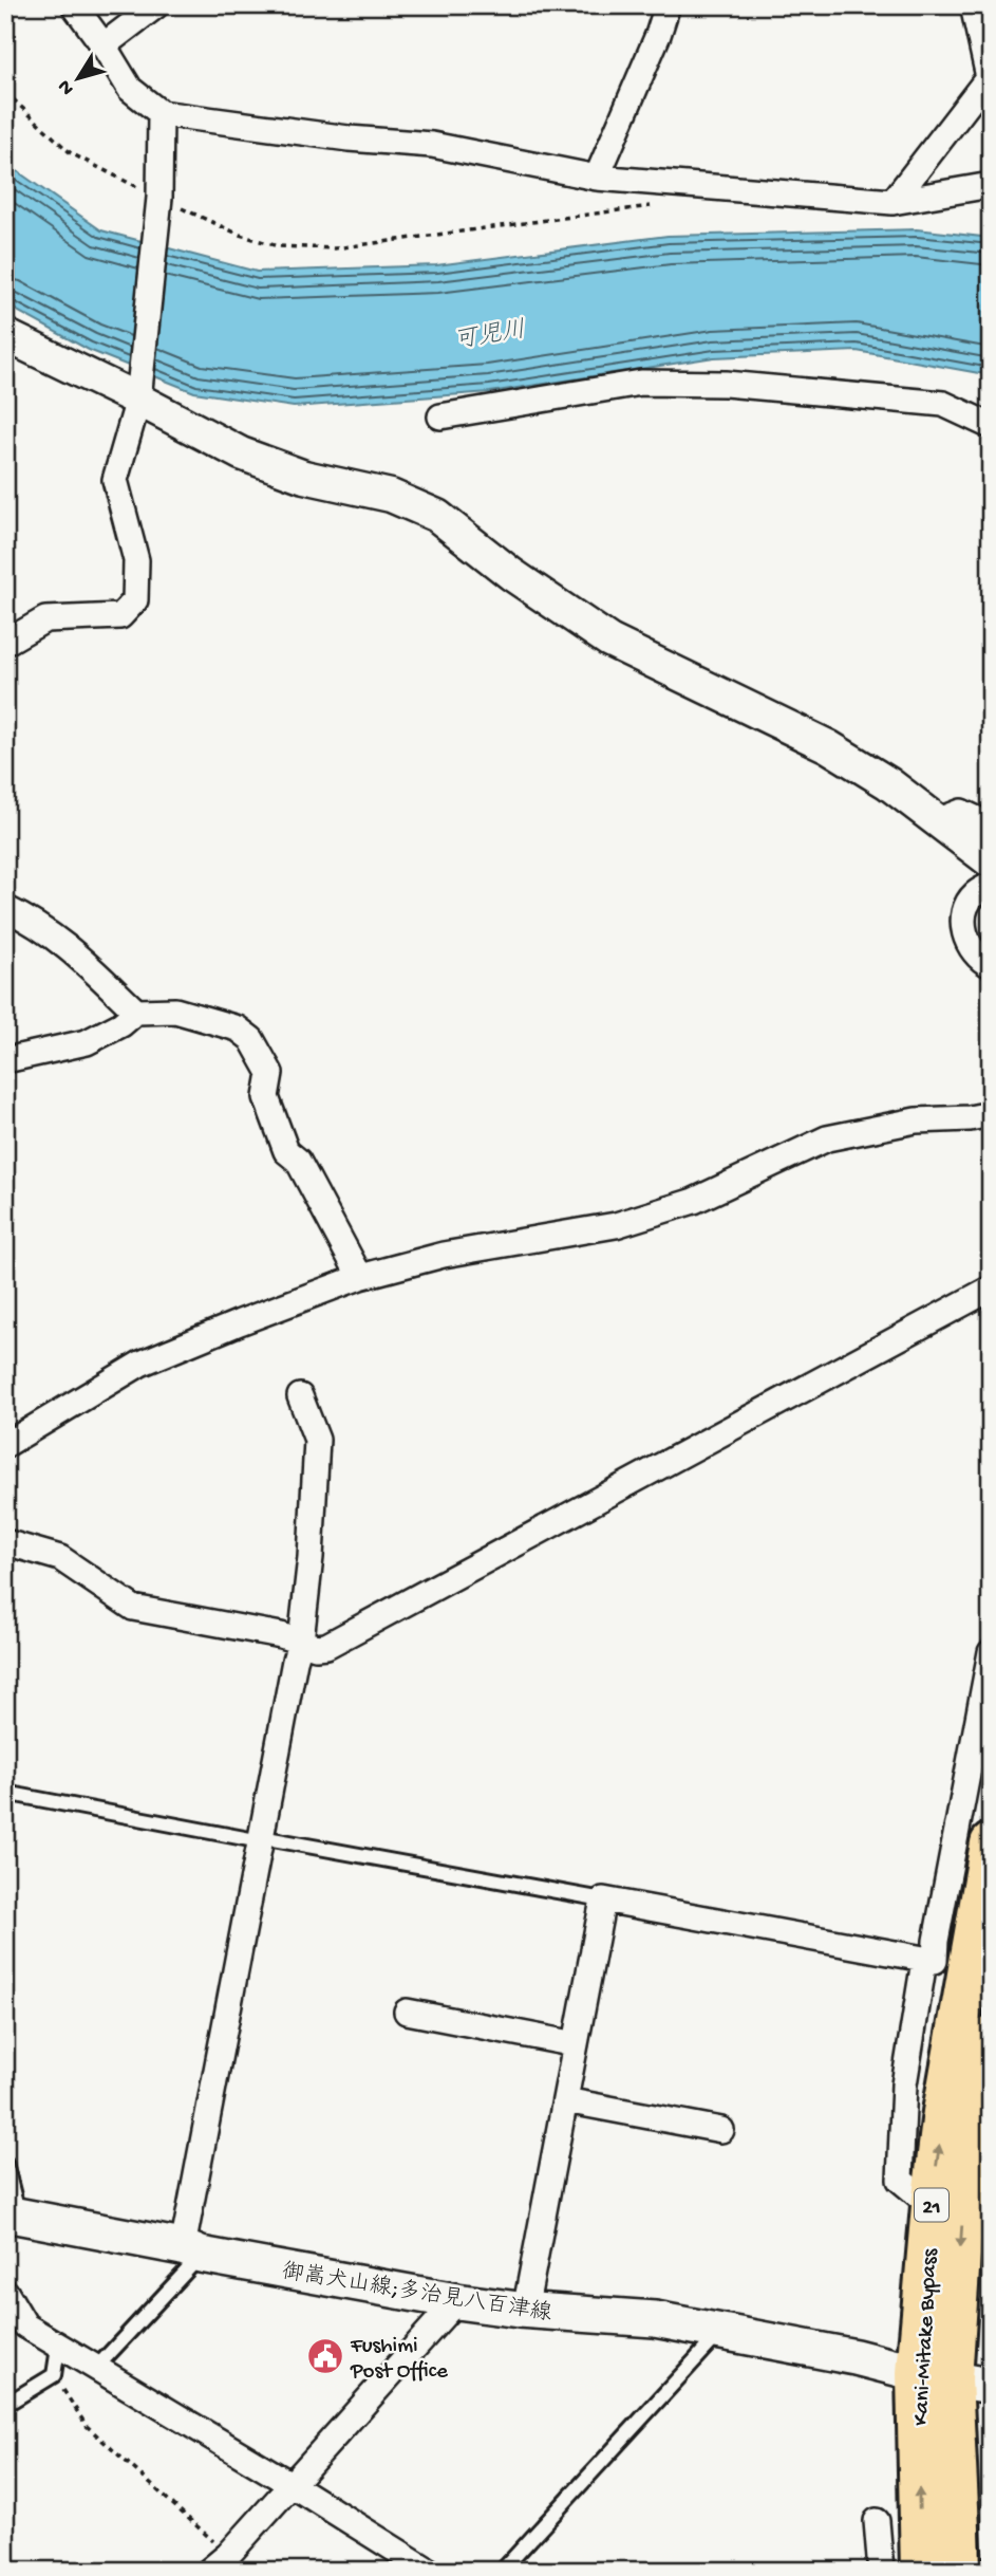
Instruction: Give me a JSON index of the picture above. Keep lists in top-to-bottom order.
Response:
{
  "streets": {
    "highway": ["21", "Kani-Mitake Bypass"],
    "main road": ["御嵩犬山線;多治見八百津線"]
  },
  "crossings": [
    ["御嵩犬山線;多治見八百津線", "Kani-Mitake Bypass"]
  ],
  "water": ["可児川"],
  "places": {
    "public building": ["Fushimi Post Office"]
  },
  "north": "bottom left"
}
